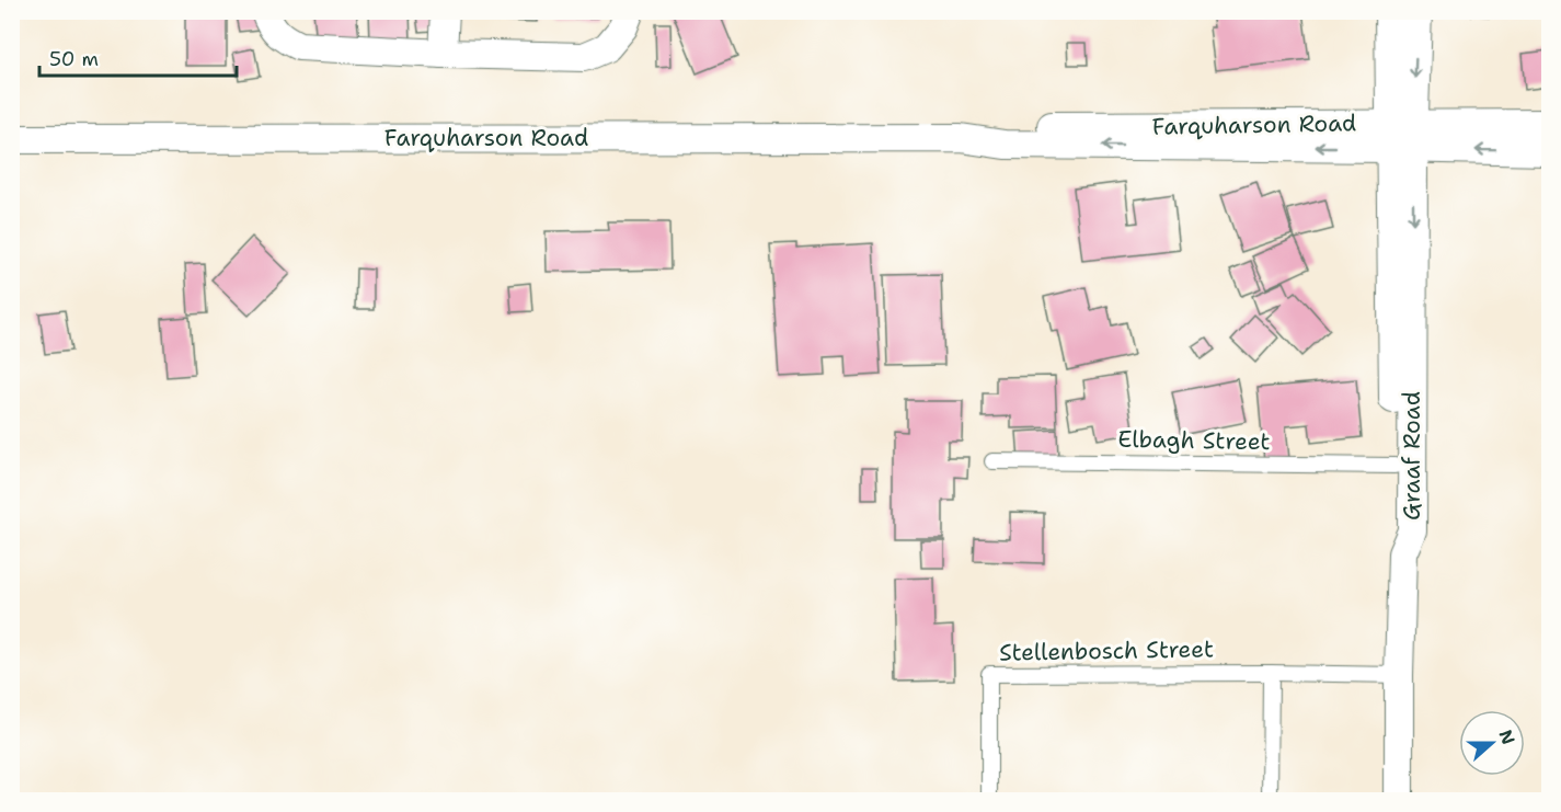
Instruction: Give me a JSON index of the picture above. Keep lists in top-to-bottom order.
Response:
{
  "streets": {
    "street": ["Farquharson Road", "Graaf Road"],
    "lane": ["Elbagh Street", "Stellenbosch Street"]
  },
  "crossings": [
    ["Farquharson Road", "Graaf Road"],
    ["Elbagh Street", "Graaf Road"],
    ["Graaf Road", "Stellenbosch Street"]
  ],
  "scale_bar": "50 m",
  "north": "right"
}
